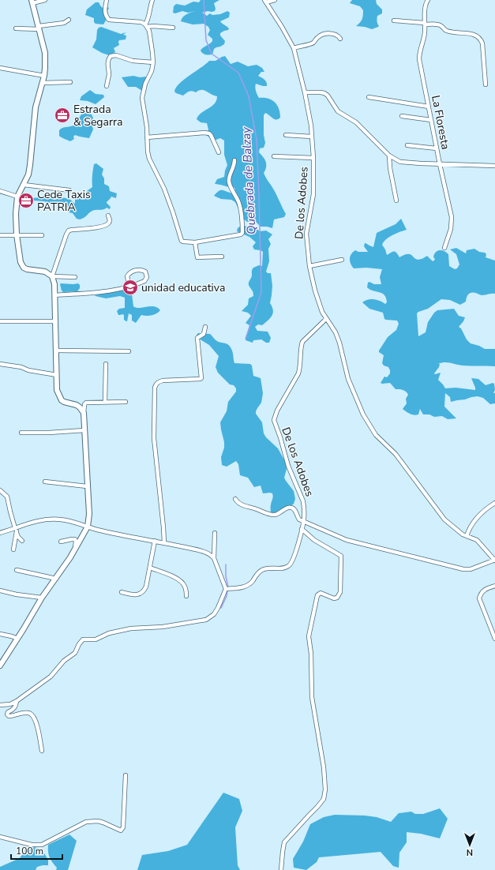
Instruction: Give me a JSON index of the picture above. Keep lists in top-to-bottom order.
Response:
{
  "streets": {
    "street": ["La Floresta", "De los Adobes"]
  },
  "water": ["Quebrada de Balzay"],
  "places": {
    "office": ["Estrada & Segarra", "Cede Taxis PATRIA"],
    "school or university": ["unidad educativa"]
  },
  "scale_bar": "100 m",
  "north": "bottom"
}
